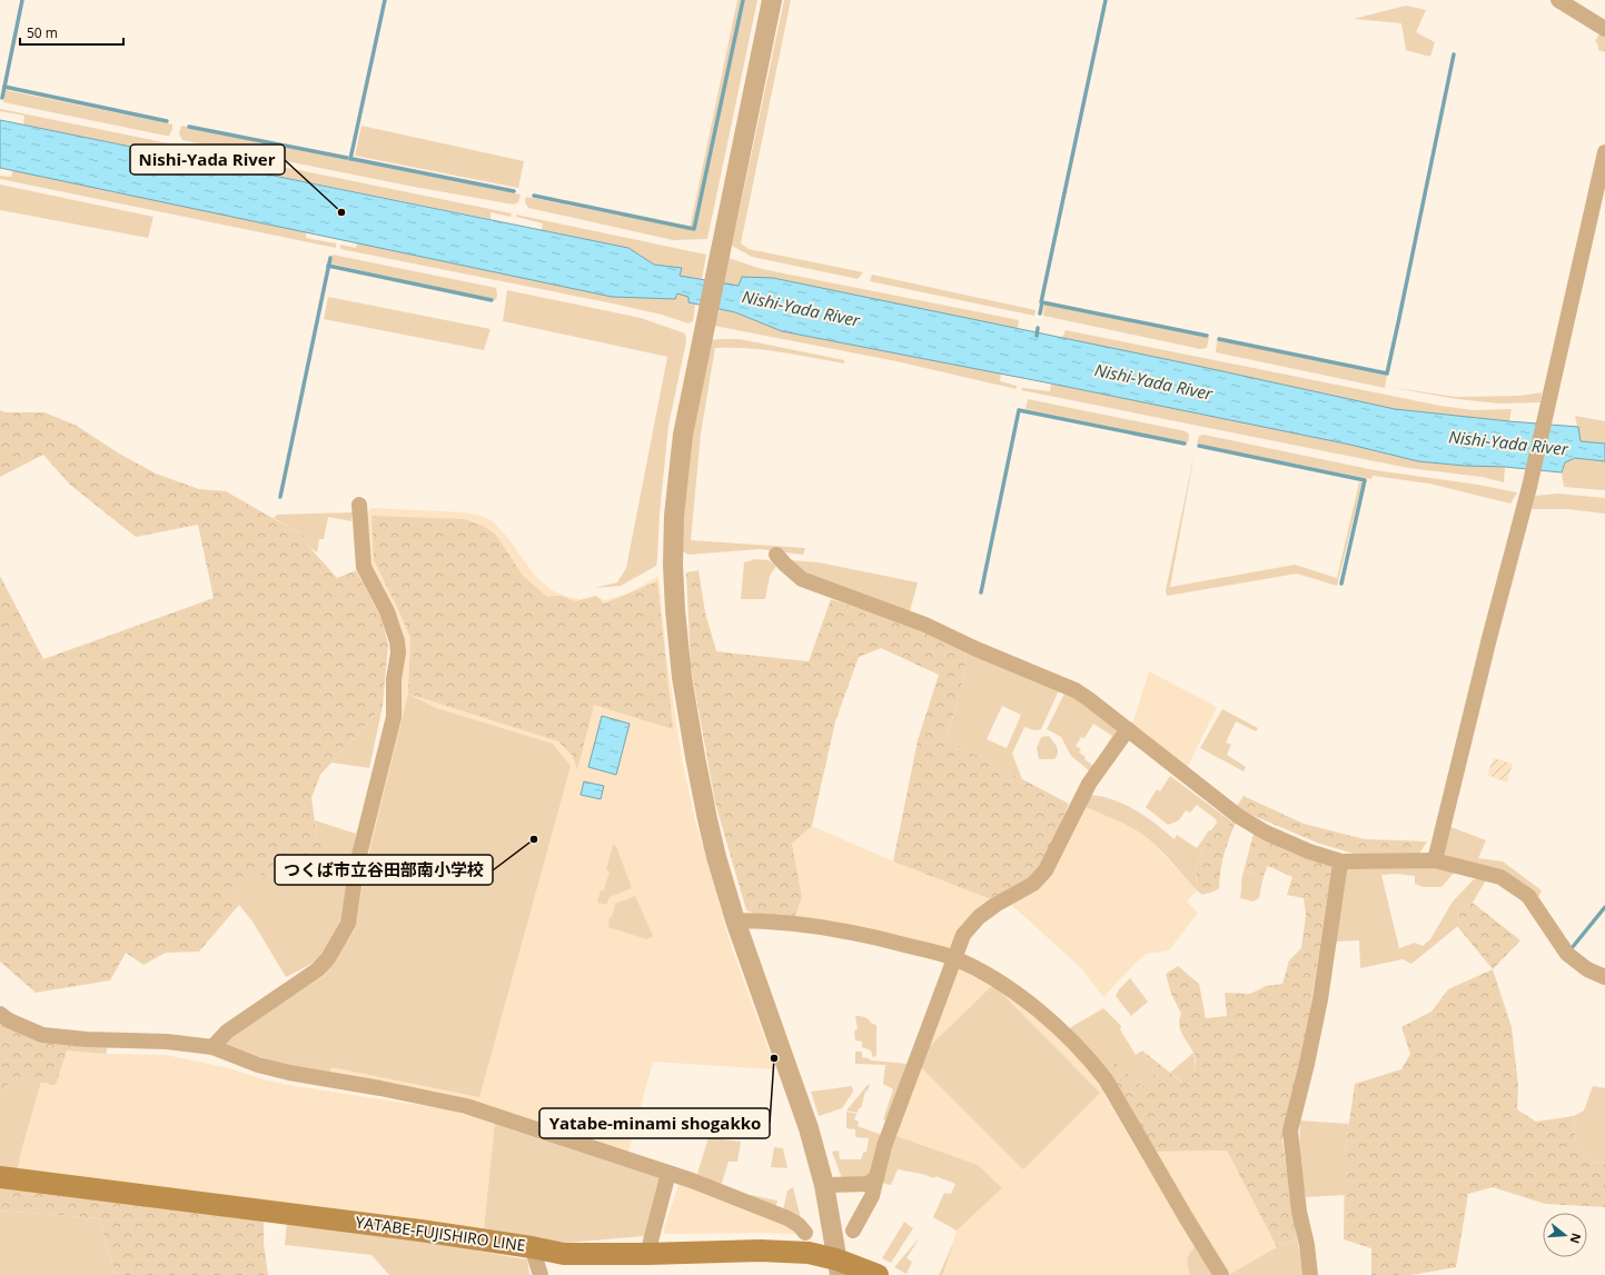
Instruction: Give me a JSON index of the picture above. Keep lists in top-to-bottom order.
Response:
{
  "streets": {
    "main road": ["YATABE-FUJISHIRO LINE"]
  },
  "water": ["Nishi-Yada River"],
  "places": ["Nishi-Yada River", "つくば市立谷田部南小学校", "Yatabe-minami shogakko"],
  "scale_bar": "50 m",
  "north": "right"
}
